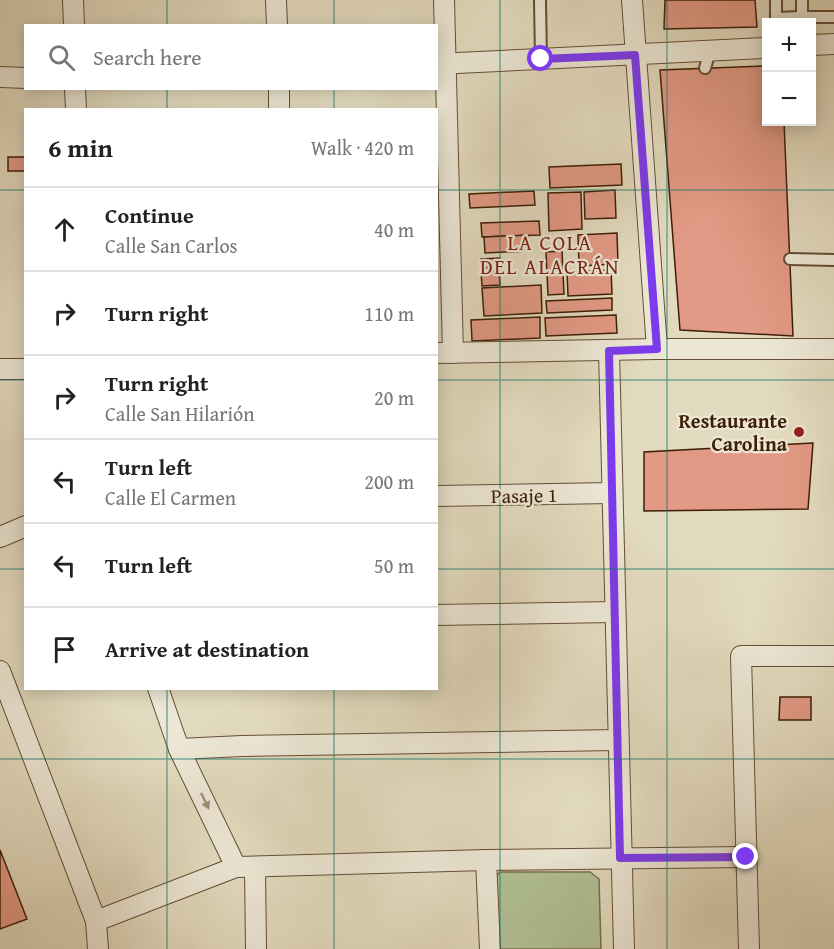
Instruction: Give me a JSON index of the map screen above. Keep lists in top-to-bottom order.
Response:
{
  "streets": {
    "street": ["Pasaje 1"]
  },
  "districts": ["LA COLA DEL ALACRÁN"],
  "places": ["Restaurante Carolina"],
  "page": {
    "map_buttons": ["+", "−"],
    "search": "Search here",
    "heading": ["6 min", "Walk · 420 m"],
    "list": [
      ["Continue", "Calle San Carlos", "40 m"],
      ["Turn right", "110 m"],
      ["Turn right", "Calle San Hilarión", "20 m"],
      ["Turn left", "Calle El Carmen", "200 m"],
      ["Turn left", "50 m"],
      "Arrive at destination"
    ]
  }
}
